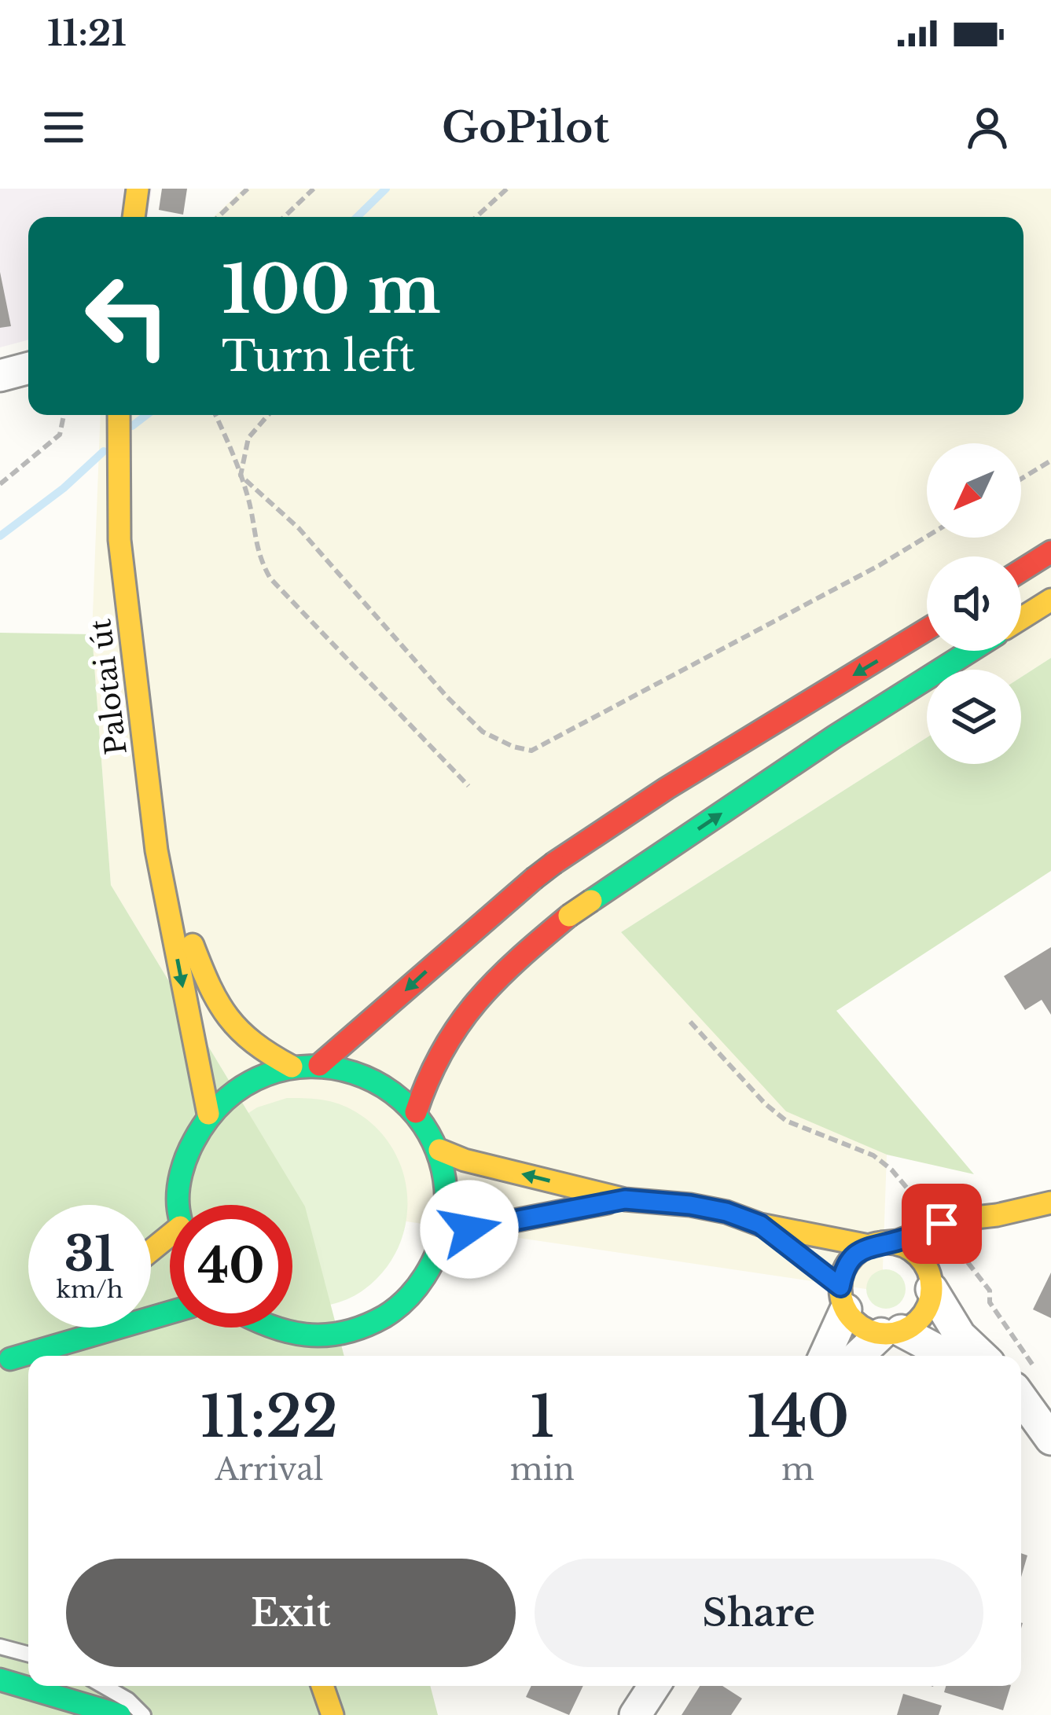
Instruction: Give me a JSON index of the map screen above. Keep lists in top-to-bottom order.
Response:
{
  "streets": {
    "main road": ["Palotai út"]
  },
  "north": "bottom left",
  "page": {
    "status": "11:21",
    "header": "GoPilot",
    "turn": ["100 m", "Turn left"],
    "speed": "31 km/h",
    "limit": "40",
    "eta": [
      "11:22",
      "Arrival",
      "1",
      "min",
      "140",
      "m"
    ],
    "buttons": ["Exit", "Share"]
  }
}
